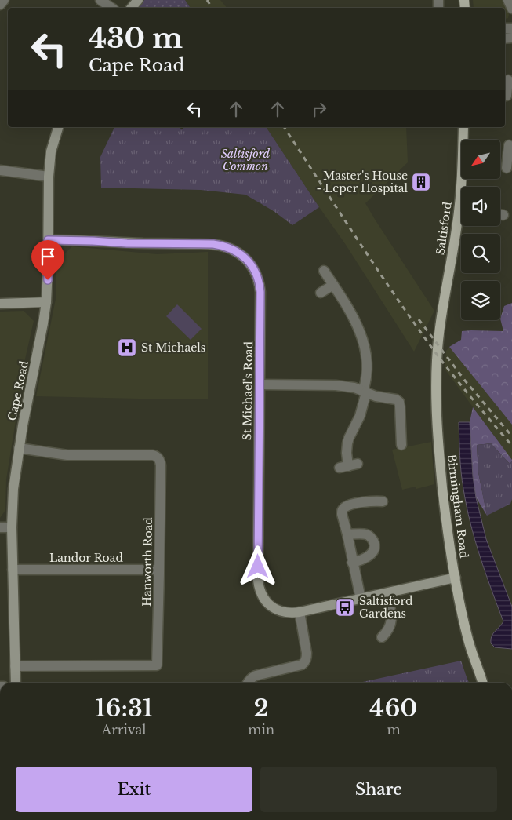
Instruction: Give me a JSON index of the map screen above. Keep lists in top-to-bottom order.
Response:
{
  "streets": {
    "main road": ["Saltisford", "Birmingham Road"],
    "street": [
      "Cape Road",
      "St Michael's Road",
      "Landor Road",
      "Hanworth Road"
    ]
  },
  "crossings": [
    ["Saltisford", "Birmingham Road"],
    ["Cape Road", "St Michael's Road"],
    ["Cape Road", "Landor Road"],
    ["Cape Road", "Hanworth Road"],
    ["St Michael's Road", "Birmingham Road"],
    ["Landor Road", "Hanworth Road"]
  ],
  "parks": ["Saltisford Common"],
  "places": {
    "building": ["Master's House - Leper Hospital"],
    "hospital": ["St Michaels"],
    "bus stop": ["Saltisford Gardens"]
  },
  "north": "bottom left",
  "page": {
    "turn": ["430 m", "Cape Road"],
    "eta": [
      "16:31",
      "Arrival",
      "2",
      "min",
      "460",
      "m"
    ],
    "buttons": ["Exit", "Share"]
  }
}
